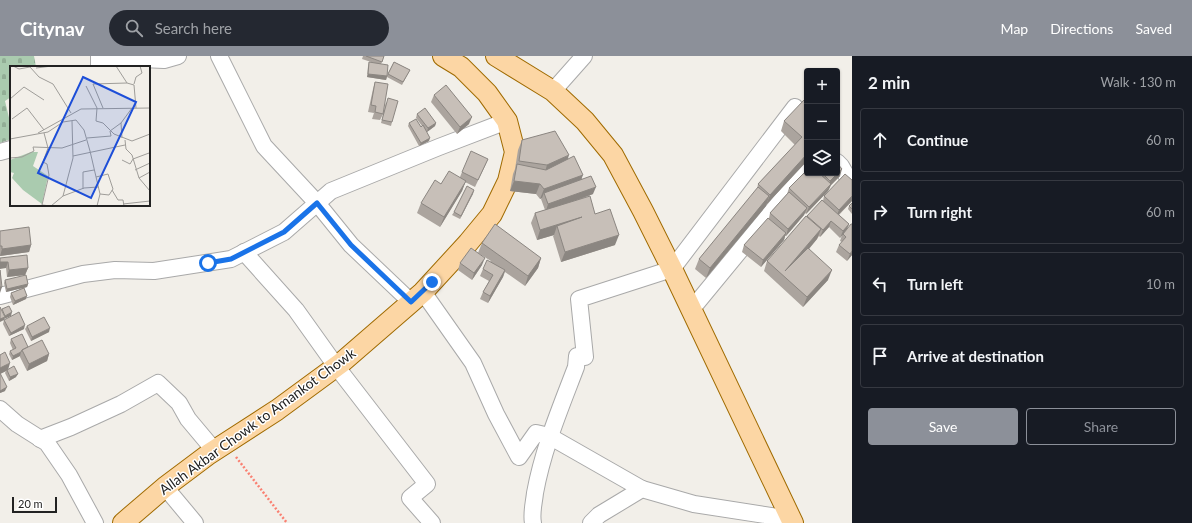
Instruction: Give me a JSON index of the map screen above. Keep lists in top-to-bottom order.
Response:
{
  "streets": {
    "main road": ["Allah Akbar Chowk to Amankot Chowk"]
  },
  "scale_bar": "20 m",
  "page": {
    "header": "Citynav",
    "search": "Search here",
    "nav": ["Map", "Directions", "Saved"],
    "heading": ["2 min", "Walk · 130 m"],
    "map_buttons": ["+", "−"],
    "list": [
      ["Continue", "60 m"],
      ["Turn right", "60 m"],
      ["Turn left", "10 m"],
      "Arrive at destination"
    ],
    "buttons": ["Save", "Share"],
    "scale": "20 m"
  }
}
